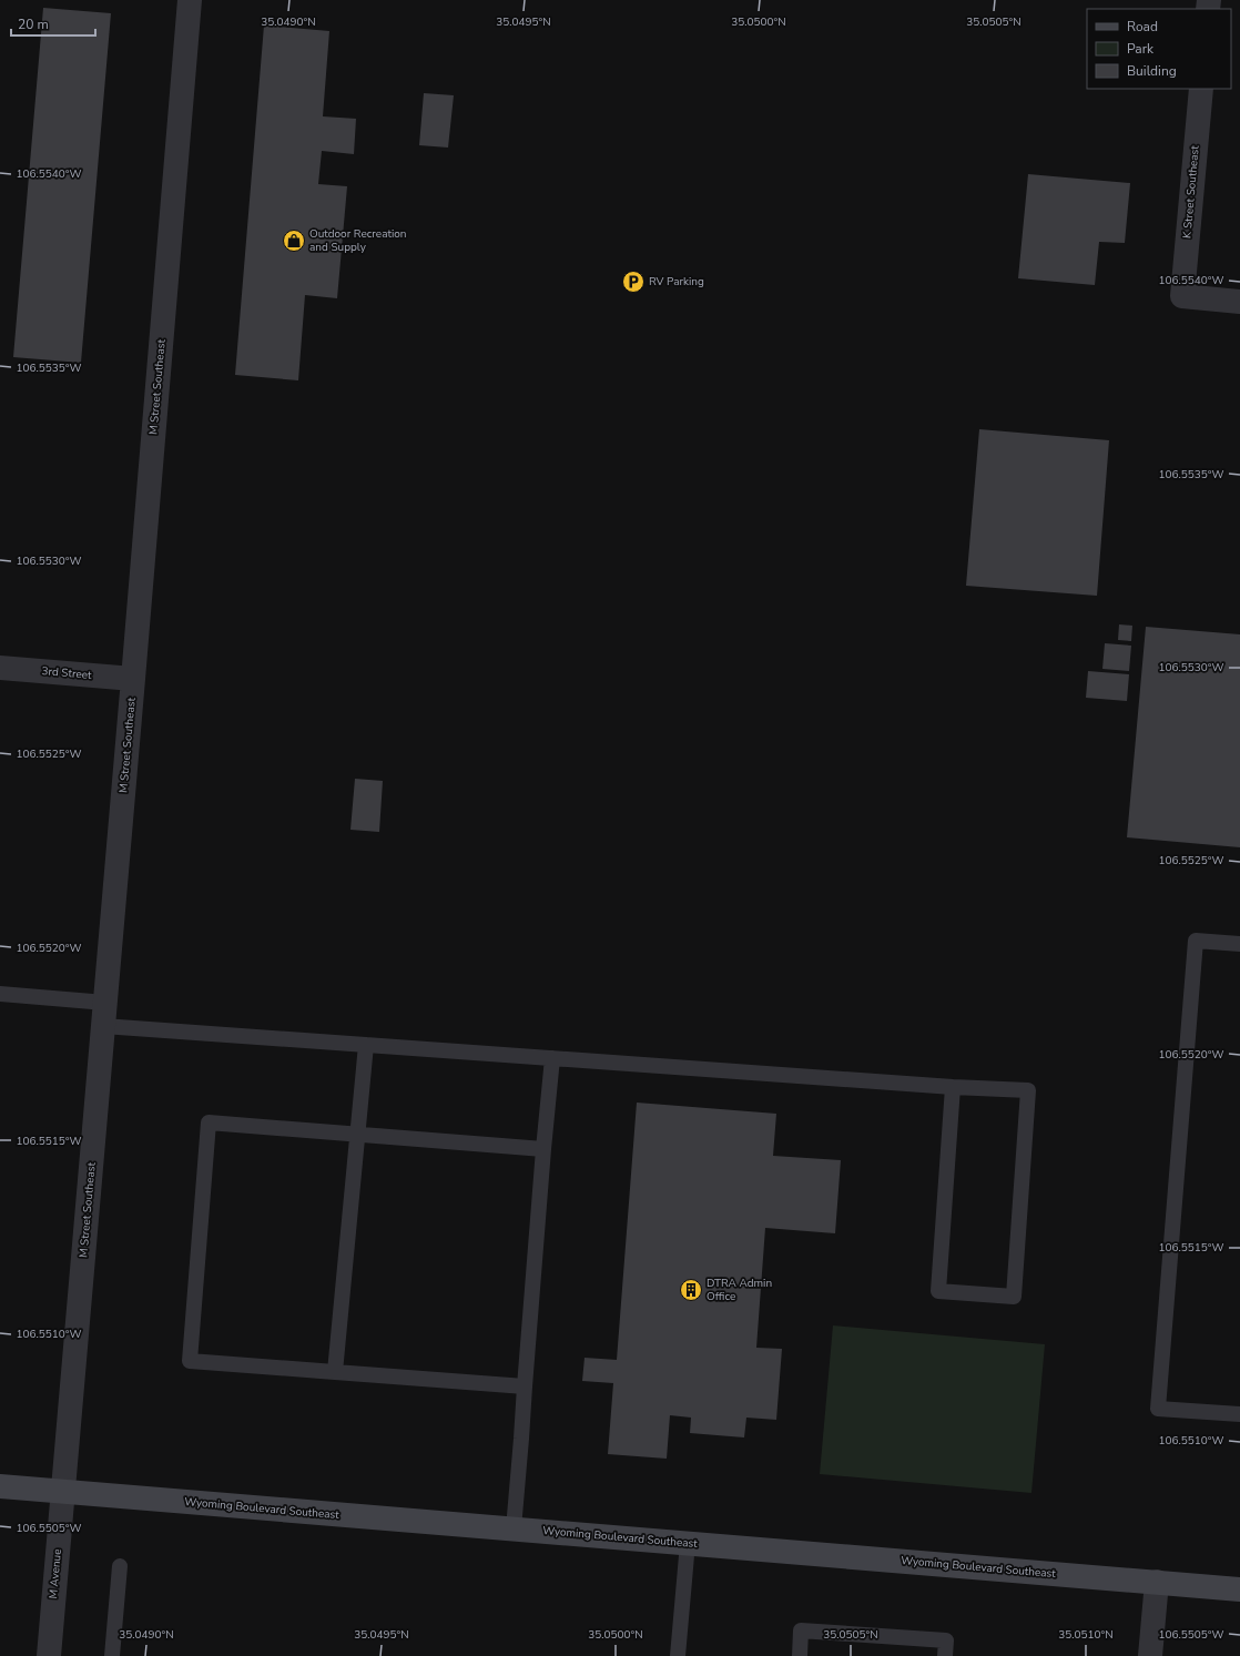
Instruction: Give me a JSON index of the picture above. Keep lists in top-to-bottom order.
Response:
{
  "streets": {
    "main road": ["Wyoming Boulevard Southeast"],
    "street": [
      "K Street Southeast",
      "M Street Southeast",
      "3rd Street",
      "M Avenue"
    ]
  },
  "crossings": [
    ["M Street Southeast", "3rd Street"],
    ["M Street Southeast", "Wyoming Boulevard Southeast"],
    ["M Street Southeast", "M Avenue"],
    ["Wyoming Boulevard Southeast", "M Avenue"]
  ],
  "places": {
    "shop": ["Outdoor Recreation and Supply"],
    "parking": ["RV Parking"],
    "building": ["DTRA Admin Office"]
  },
  "legend": ["Road", "Park", "Building"],
  "scale_bar": "20 m",
  "coordinates": [
    "35.0490°N",
    "35.0495°N",
    "35.0500°N",
    "35.0505°N",
    "106.5540°W",
    "106.5535°W",
    "106.5530°W",
    "106.5525°W",
    "106.5520°W",
    "106.5515°W",
    "106.5510°W",
    "106.5505°W",
    "35.0510°N"
  ]
}
